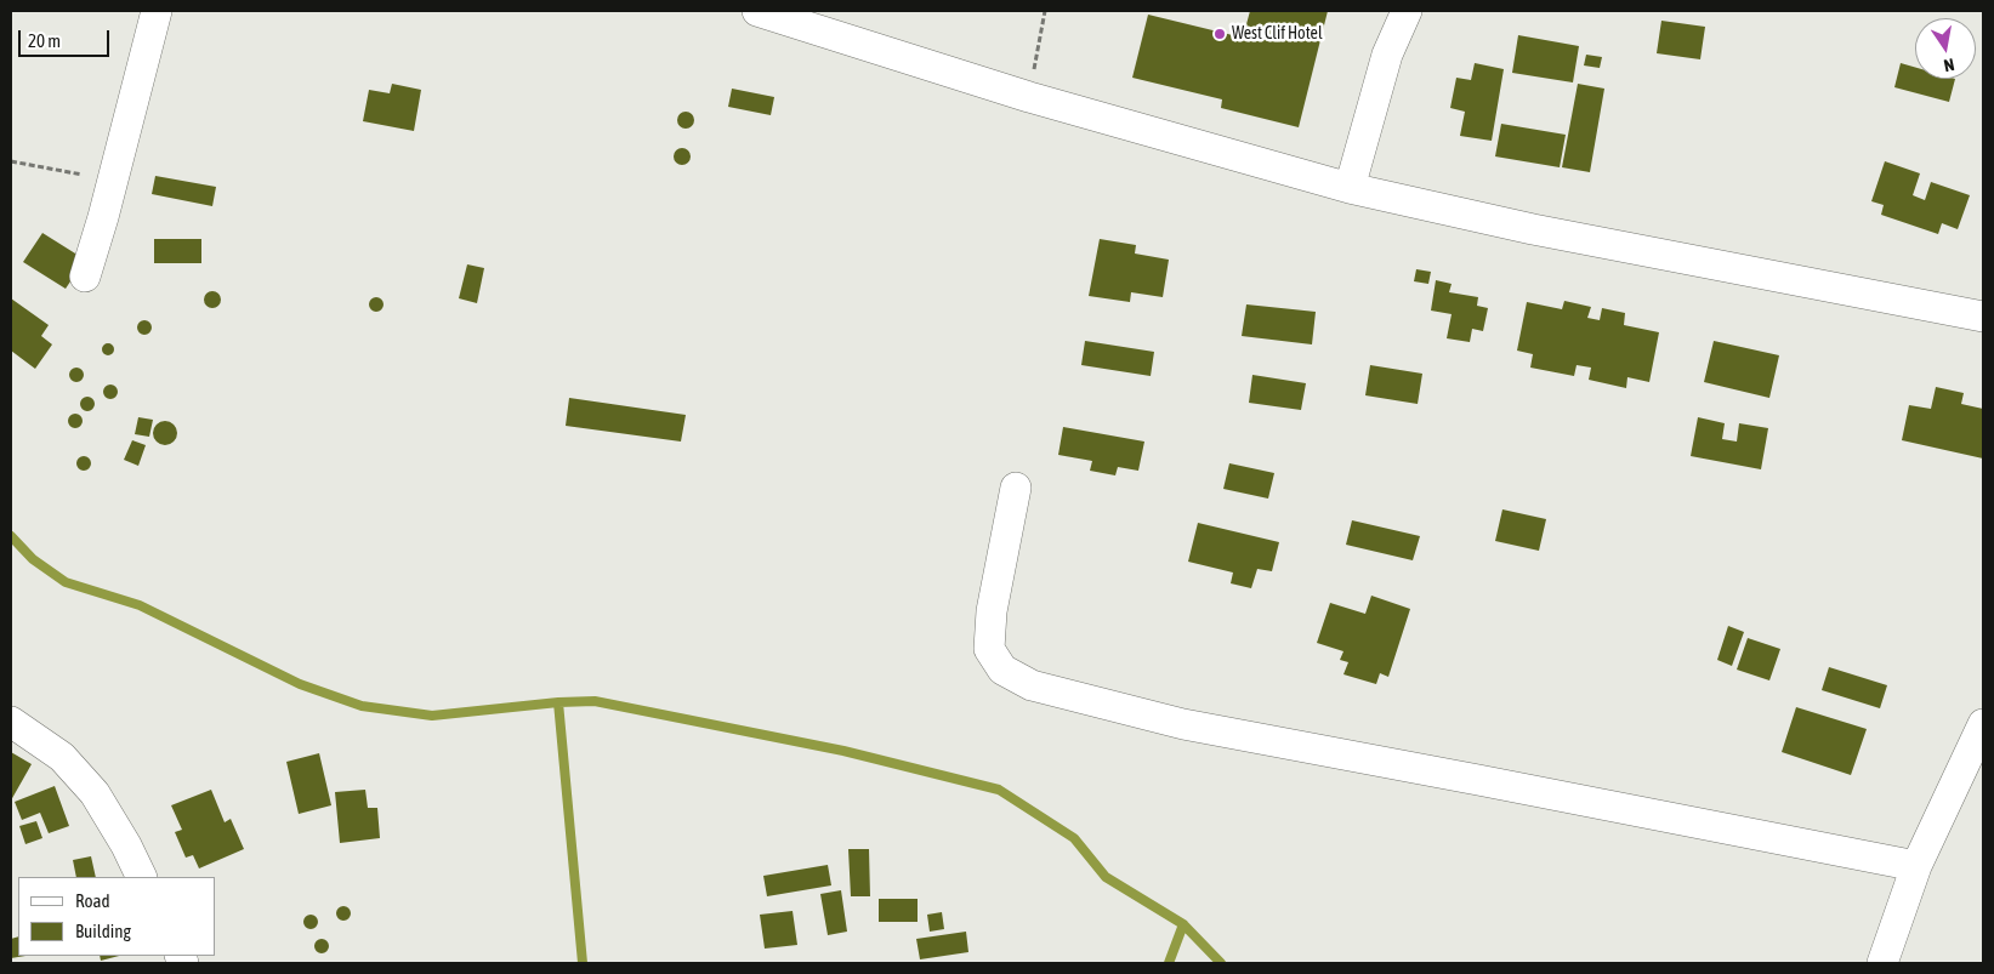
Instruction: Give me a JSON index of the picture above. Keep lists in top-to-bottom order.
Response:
{
  "places": ["West Clif Hotel"],
  "legend": ["Road", "Building"],
  "scale_bar": "20 m",
  "north": "bottom"
}
